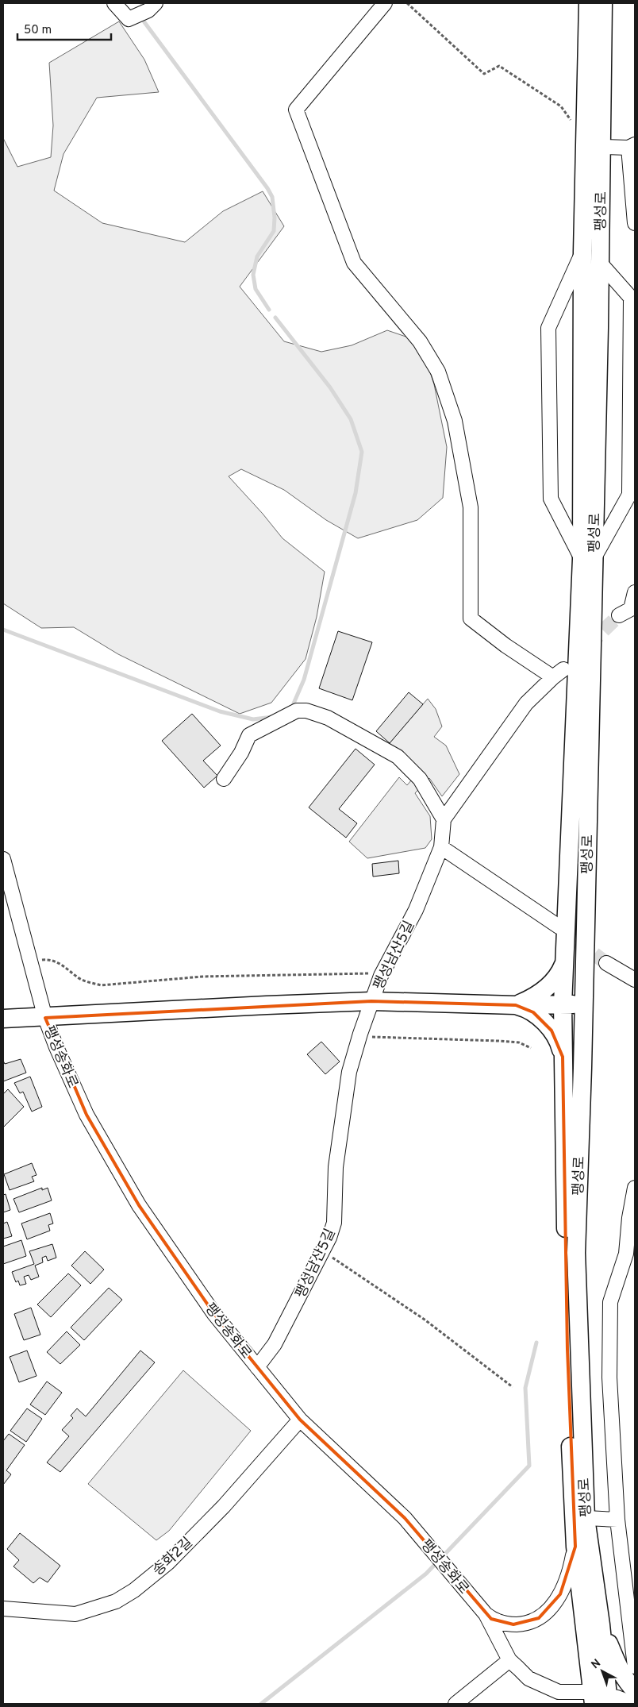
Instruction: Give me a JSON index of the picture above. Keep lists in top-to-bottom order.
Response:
{
  "streets": {
    "main road": ["팽성로"],
    "street": ["팽성남산5길", "팽성송화로", "송화2길"]
  },
  "crossings": [
    ["팽성로", "팽성송화로"],
    ["팽성남산5길", "팽성송화로"],
    ["팽성송화로", "송화2길"]
  ],
  "scale_bar": "50 m",
  "north": "top left"
}
